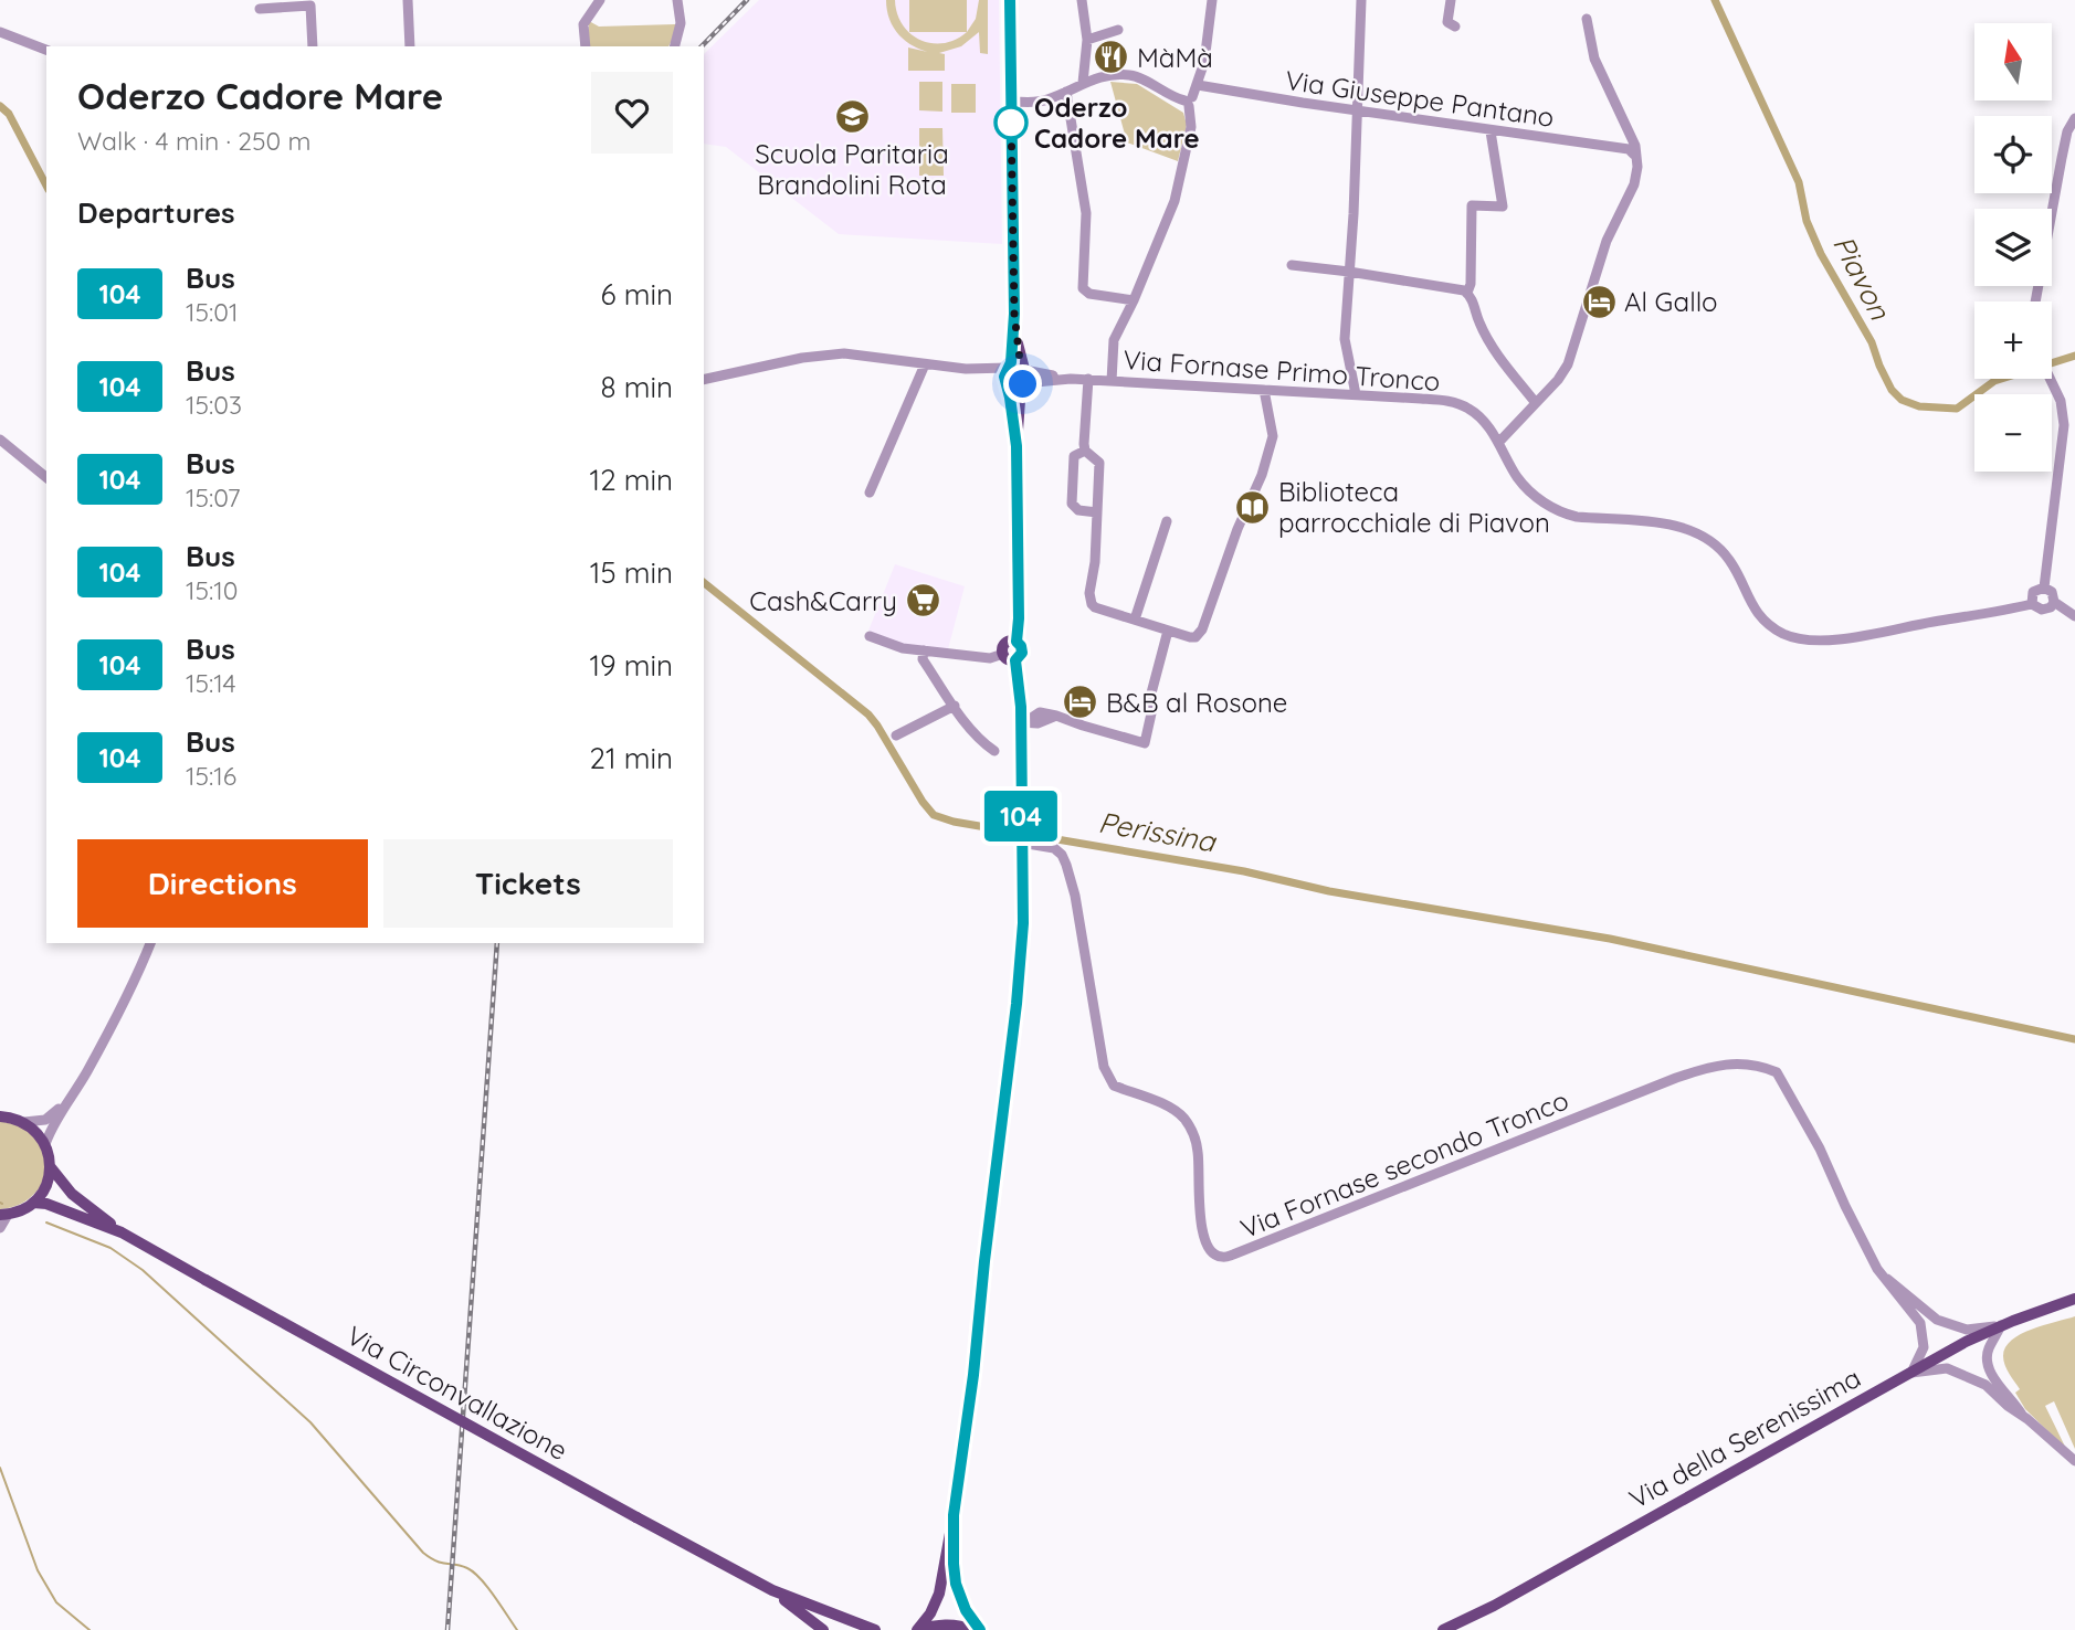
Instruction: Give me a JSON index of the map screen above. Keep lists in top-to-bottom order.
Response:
{
  "streets": {
    "main road": ["Via Circonvallazione", "Via della Serenissima"],
    "street": ["Via Giuseppe Pantano", "Via Fornase Primo Tronco", "Via Fornase secondo Tronco"]
  },
  "crossings": [
    ["Via Fornase secondo Tronco", "Via della Serenissima"]
  ],
  "water": ["Piavon", "Perissina"],
  "places": {
    "restaurant": ["MàMà"],
    "school or university": ["Scuola Paritaria Brandolini Rota"],
    "other": ["Oderzo Cadore Mare"],
    "hotel": ["Al Gallo", "B&B al Rosone"],
    "library": ["Biblioteca parrocchiale di Piavon"],
    "supermarket": ["Cash&Carry"]
  },
  "lines": ["bus line 104"],
  "north": "top",
  "page": {
    "on_map": "104",
    "map_buttons": ["+", "−"],
    "heading": [
      ["Oderzo Cadore Mare", "Walk · 4 min · 250 m"],
      "Departures"
    ],
    "list": [
      {
        "mark": "104",
        "name": "Bus",
        "note": "15:01",
        "value": "6 min"
      },
      {
        "mark": "104",
        "name": "Bus",
        "note": "15:03",
        "value": "8 min"
      },
      {
        "mark": "104",
        "name": "Bus",
        "note": "15:07",
        "value": "12 min"
      },
      {
        "mark": "104",
        "name": "Bus",
        "note": "15:10",
        "value": "15 min"
      },
      {
        "mark": "104",
        "name": "Bus",
        "note": "15:14",
        "value": "19 min"
      },
      {
        "mark": "104",
        "name": "Bus",
        "note": "15:16",
        "value": "21 min"
      }
    ],
    "buttons": ["Directions", "Tickets"]
  }
}
